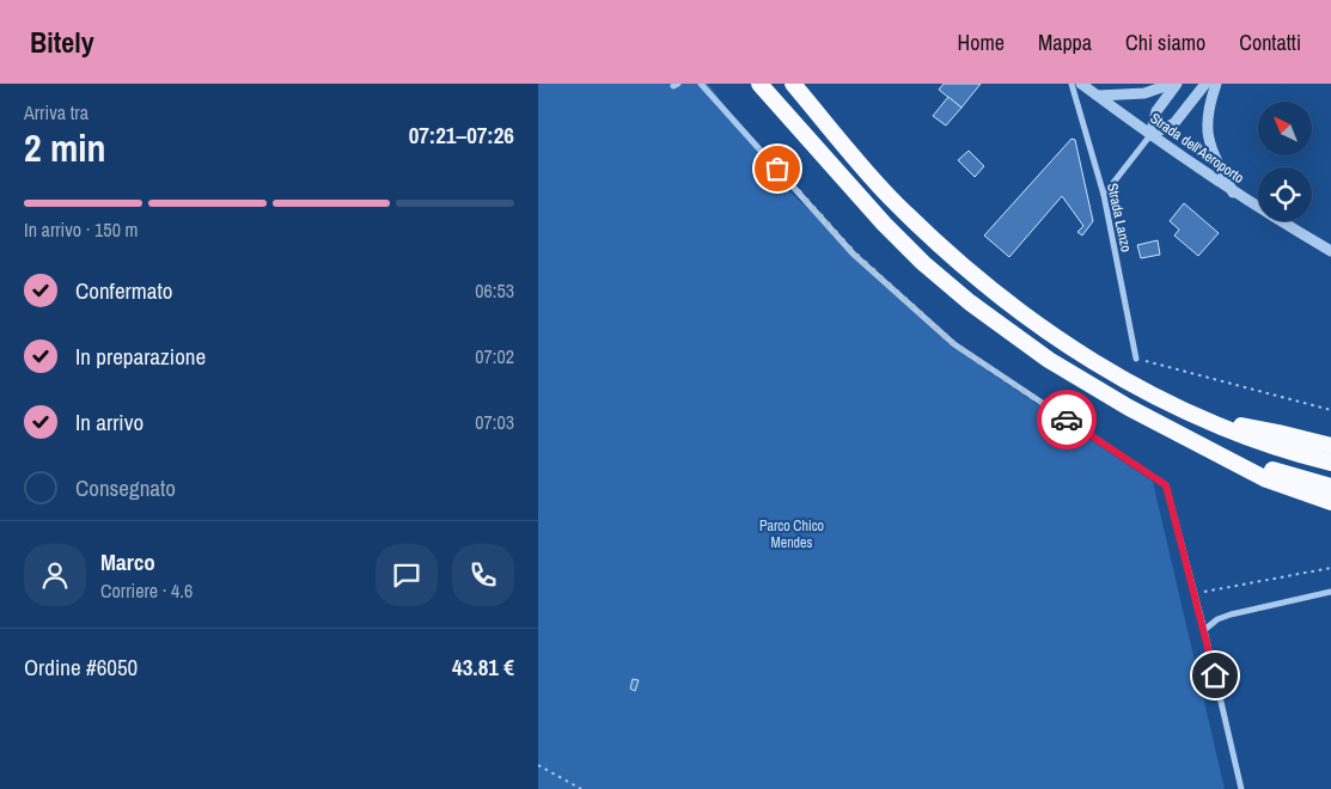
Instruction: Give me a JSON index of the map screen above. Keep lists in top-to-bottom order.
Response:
{
  "streets": {
    "street": ["Strada dell'Aeroporto", "Strada Lanzo"]
  },
  "parks": ["Parco Chico Mendes"],
  "north": "top left",
  "page": {
    "header": "Bitely",
    "nav": [
      "Home",
      "Mappa",
      "Chi siamo",
      "Contatti"
    ],
    "heading": ["2 min", "Arriva tra", "07:21–07:26"],
    "panel": [
      "Marco",
      "Corriere · 4.6",
      "Ordine #6050",
      "43.81 €"
    ],
    "bar": "In arrivo · 150 m",
    "list": [
      ["Confermato", "06:53"],
      ["In preparazione", "07:02"],
      ["In arrivo", "07:03"],
      "Consegnato"
    ]
  }
}
